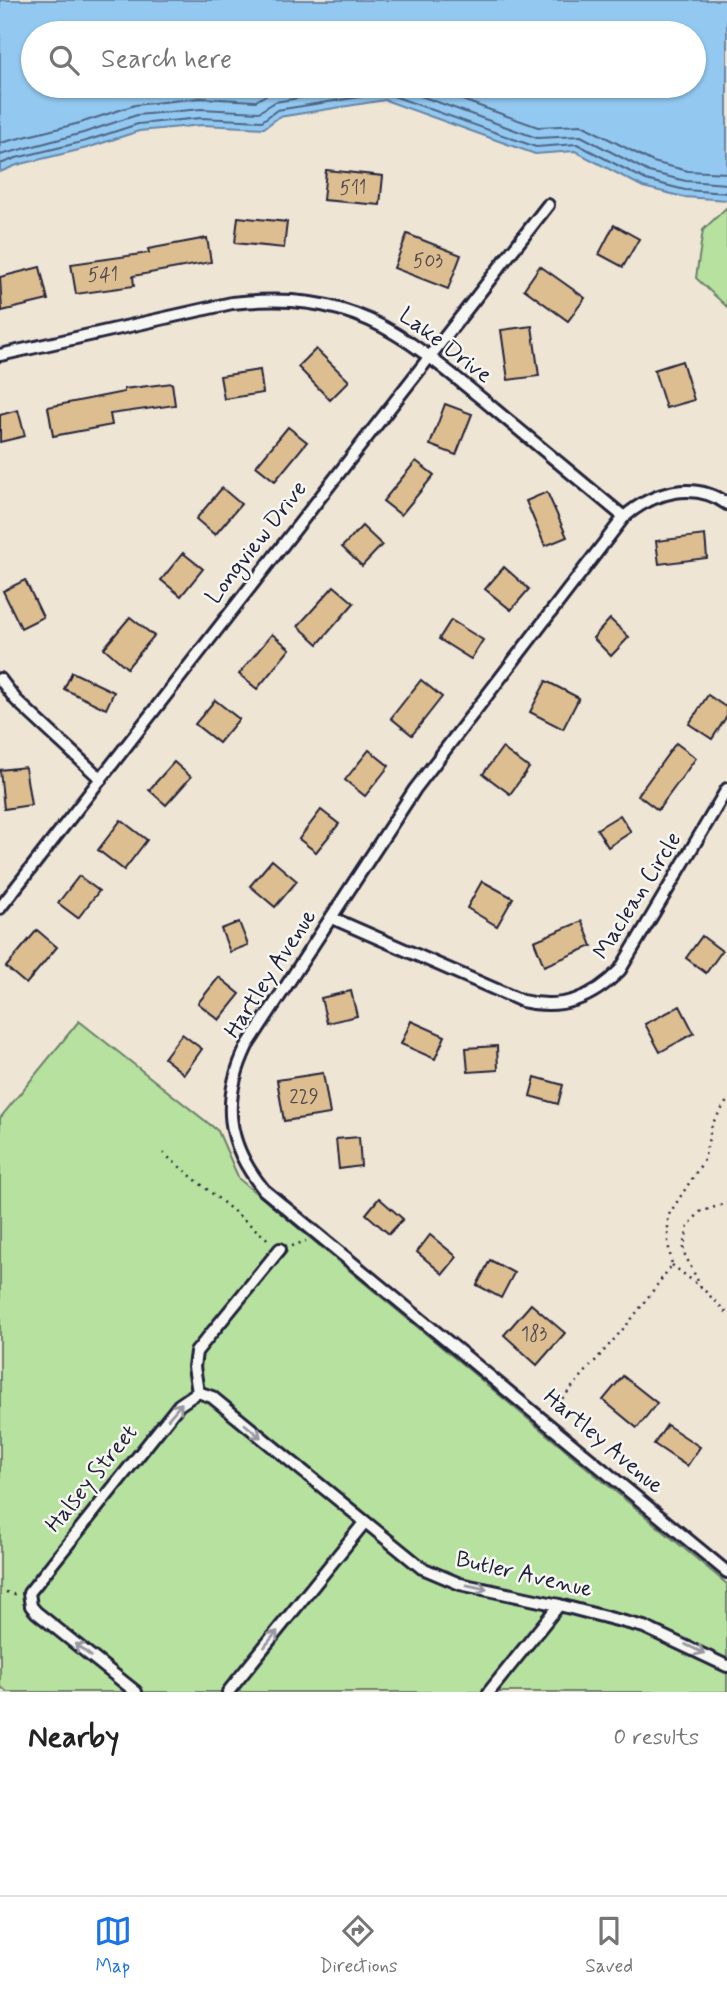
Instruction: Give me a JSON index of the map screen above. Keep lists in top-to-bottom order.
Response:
{
  "streets": {
    "street": [
      "Lake Drive",
      "Longview Drive",
      "Maclean Circle",
      "Hartley Avenue",
      "Halsey Street",
      "Butler Avenue"
    ]
  },
  "crossings": [
    ["Lake Drive", "Longview Drive"],
    ["Lake Drive", "Hartley Avenue"],
    ["Maclean Circle", "Hartley Avenue"],
    ["Halsey Street", "Butler Avenue"]
  ],
  "one_way": ["Butler Avenue"],
  "house_numbers": [
    "511",
    "503",
    "541",
    "229",
    "183"
  ],
  "page": {
    "search": "Search here",
    "heading": ["Nearby", "0 results"],
    "nav": ["Map", "Directions", "Saved"]
  }
}
